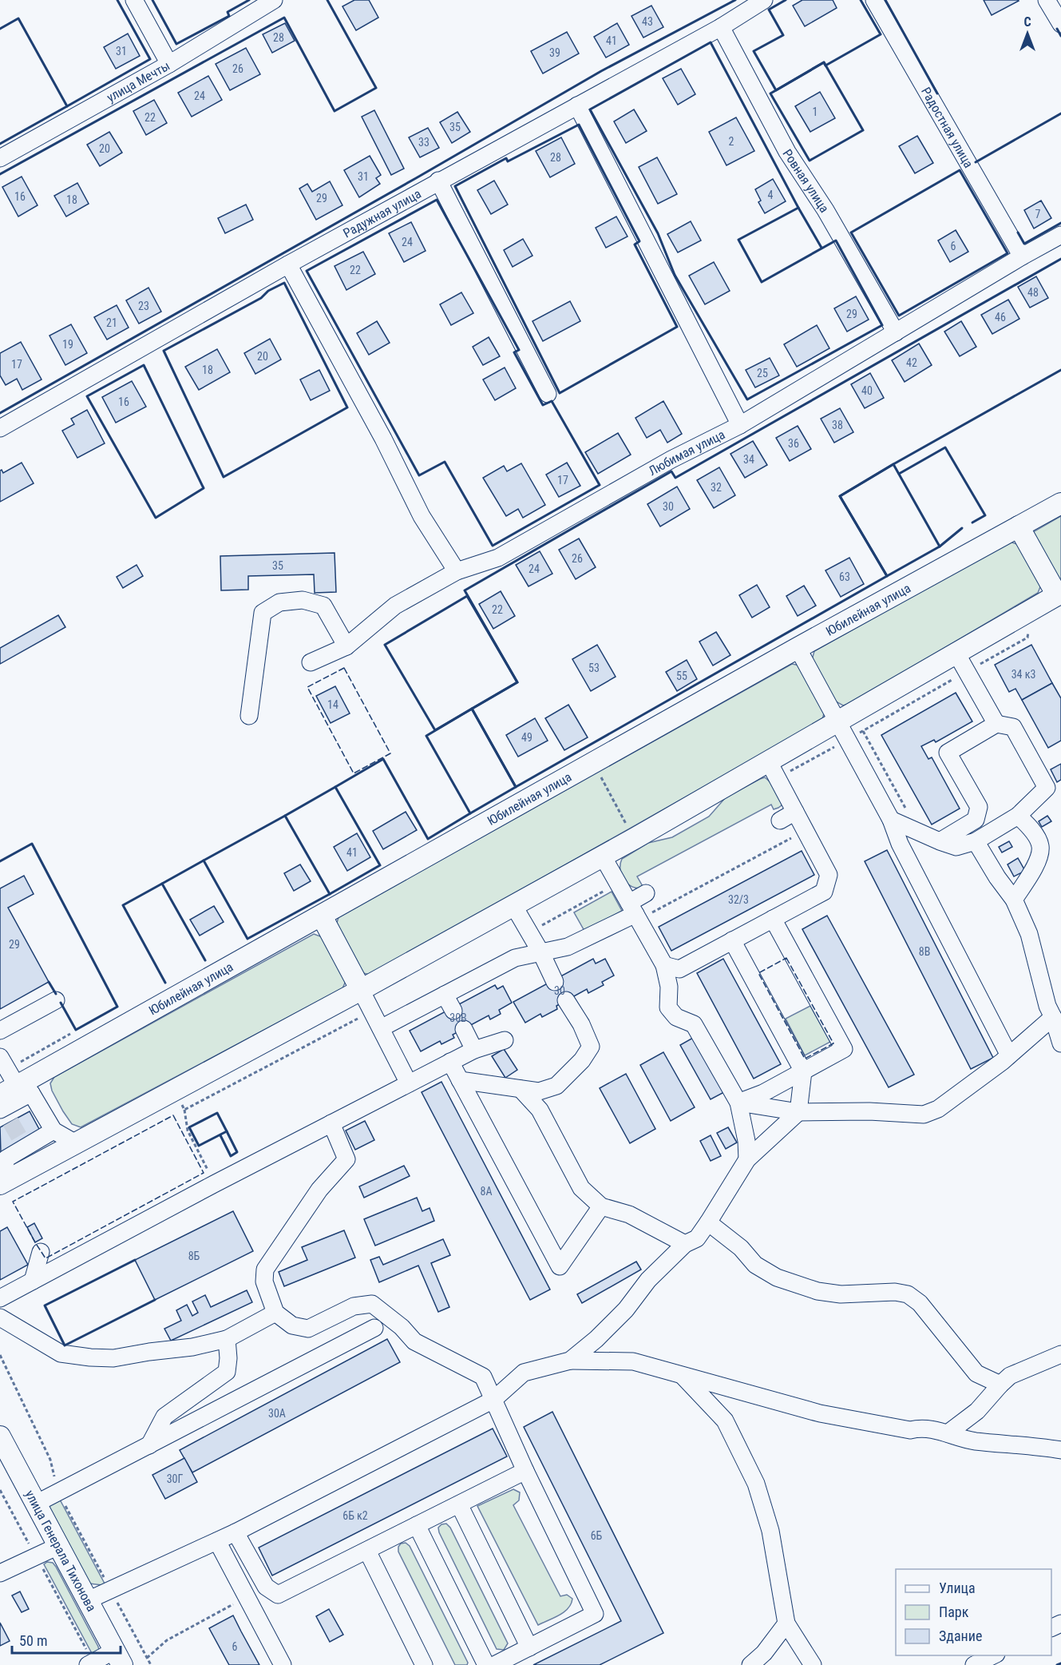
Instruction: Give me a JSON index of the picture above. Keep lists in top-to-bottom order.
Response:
{
  "streets": {
    "main road": ["Юбилейная улица", "улица Генерала Тихонова"],
    "street": [
      "улица Мечты",
      "Радостная улица",
      "Ровная улица",
      "Радужная улица",
      "Любимая улица"
    ]
  },
  "crossings": [
    ["Радостная улица", "Любимая улица"],
    ["Ровная улица", "Радужная улица"],
    ["Ровная улица", "Любимая улица"]
  ],
  "house_numbers": [
    "43",
    "28",
    "41",
    "31",
    "39",
    "26",
    "24",
    "1",
    "22",
    "35",
    "2",
    "33",
    "20",
    "28",
    "31",
    "4",
    "16",
    "29",
    "18",
    "7",
    "24",
    "6",
    "22",
    "48",
    "23",
    "29",
    "46",
    "21",
    "19",
    "20",
    "42",
    "17",
    "18",
    "25",
    "40",
    "16",
    "38",
    "36",
    "34",
    "17",
    "32",
    "30",
    "26",
    "35",
    "24",
    "63",
    "22",
    "53",
    "34 к3",
    "55",
    "14",
    "49",
    "41",
    "32/3",
    "29",
    "8В",
    "30",
    "30В",
    "8А",
    "8Б",
    "30А",
    "30Г",
    "6Б к2",
    "6Б",
    "6"
  ],
  "legend": ["Улица", "Парк", "Здание"],
  "scale_bar": "50 m",
  "north": "top"
}
